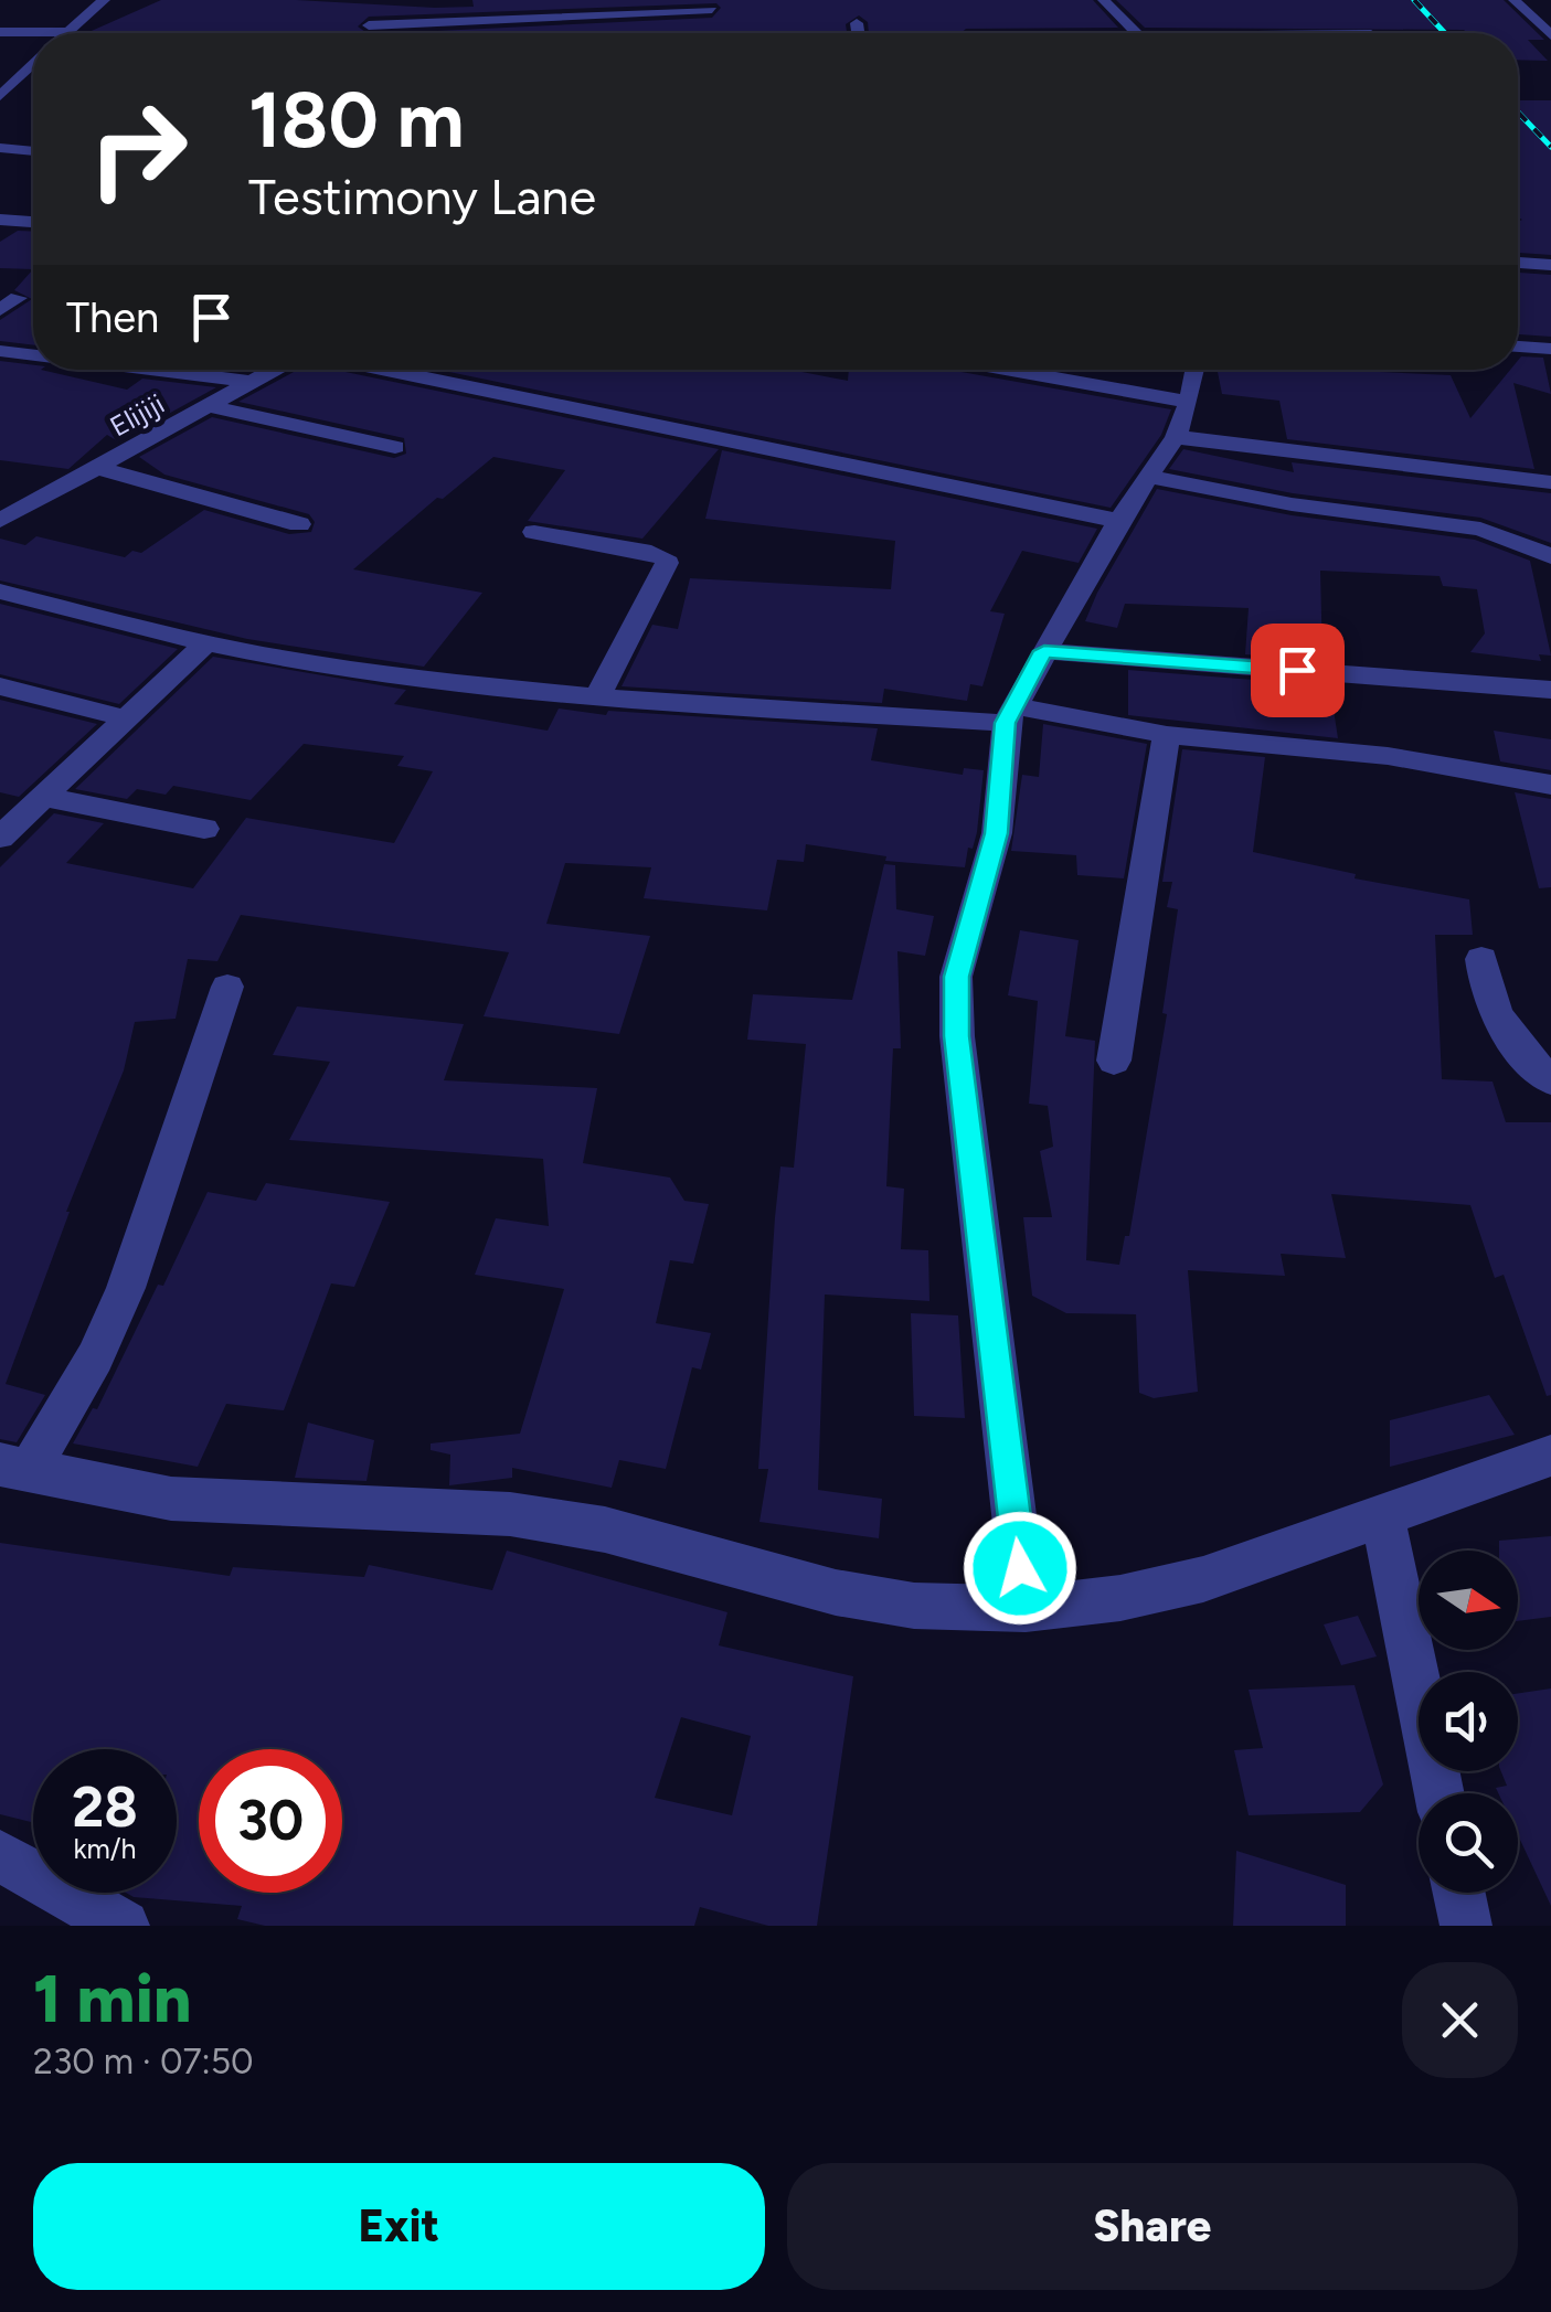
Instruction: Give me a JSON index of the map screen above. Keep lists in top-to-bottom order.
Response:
{
  "streets": {
    "street": ["Elijiji"]
  },
  "north": "right",
  "page": {
    "turn": ["180 m", "Testimony Lane"],
    "then": "Then",
    "speed": "28 km/h",
    "limit": "30",
    "heading": ["1 min", "230 m · 07:50"],
    "buttons": ["Exit", "Share"]
  }
}
